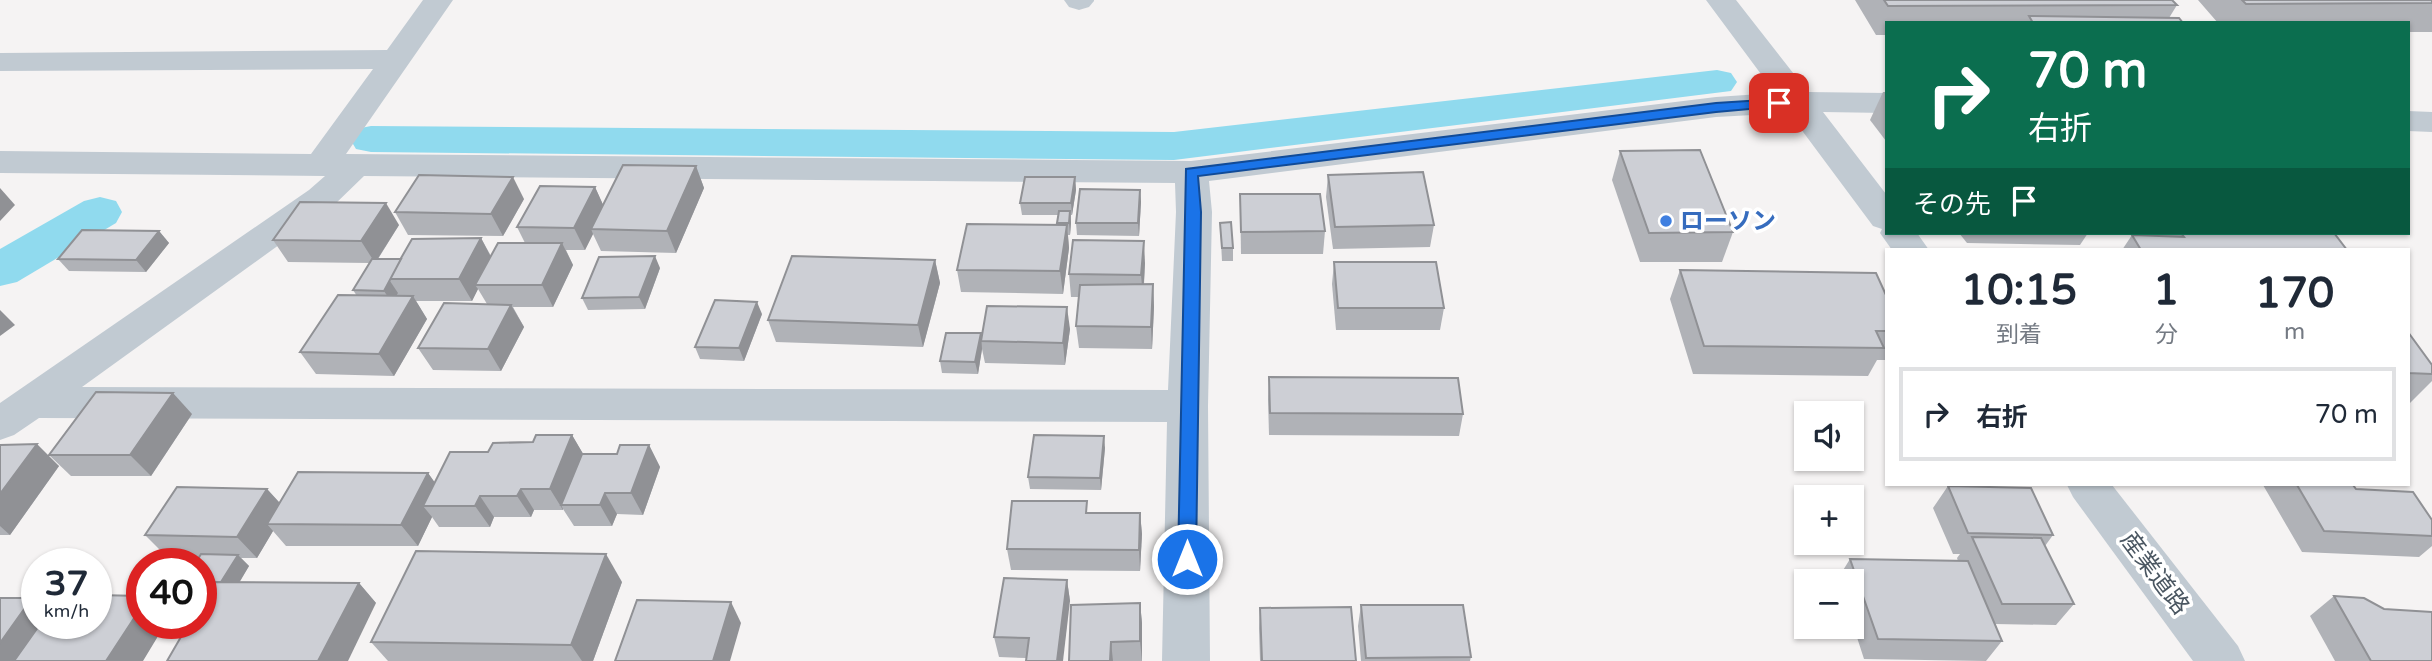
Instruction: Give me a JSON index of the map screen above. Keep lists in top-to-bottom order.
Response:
{
  "streets": {
    "street": ["産業道路"]
  },
  "places": ["ローソン"],
  "page": {
    "turn": ["70 m", "右折"],
    "then": "その先",
    "eta": [
      "10:15",
      "到着",
      "1",
      "分",
      "170",
      "m"
    ],
    "list": [
      {
        "name": "右折",
        "value": "70 m"
      }
    ],
    "map_buttons": ["+", "−"],
    "speed": "37 km/h",
    "limit": "40"
  }
}
